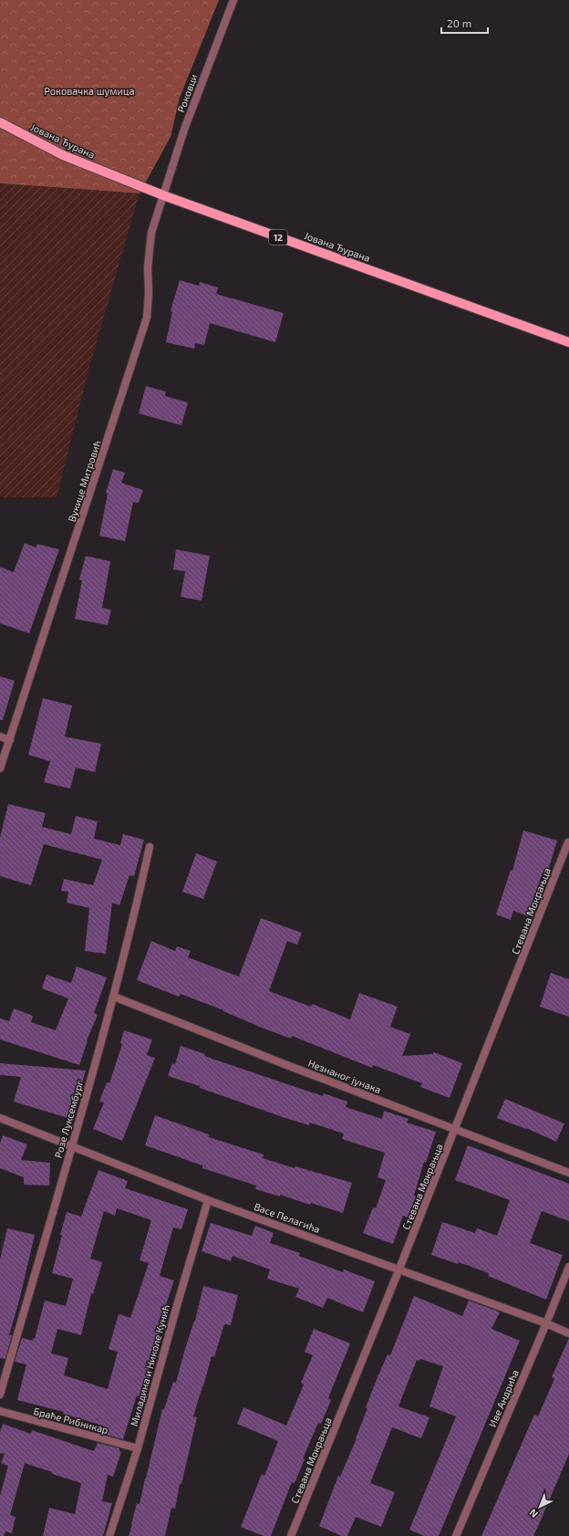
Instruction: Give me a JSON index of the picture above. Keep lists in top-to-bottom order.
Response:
{
  "streets": {
    "main road": ["Јована Ђурана", "12"],
    "street": [
      "Роковци",
      "Вукице Митровић",
      "Стевана Мокрањца",
      "Незнаног јунака",
      "Розе Луксембург",
      "Васе Пелагића",
      "Миладина и Николе Кунић",
      "Иве Андрића",
      "Браће Рибникар"
    ]
  },
  "crossings": [
    ["Роковци", "Јована Ђурана"],
    ["Роковци", "Вукице Митровић"],
    ["Јована Ђурана", "Вукице Митровић"],
    ["Стевана Мокрањца", "Незнаног јунака"],
    ["Стевана Мокрањца", "Васе Пелагића"],
    ["Незнаног јунака", "Розе Луксембург"],
    ["Розе Луксембург", "Васе Пелагића"],
    ["Васе Пелагића", "Миладина и Николе Кунић"],
    ["Васе Пелагића", "Иве Андрића"],
    ["Миладина и Николе Кунић", "Браће Рибникар"]
  ],
  "parks": ["Роковачка шумица"],
  "scale_bar": "20 m",
  "north": "bottom left"
}
